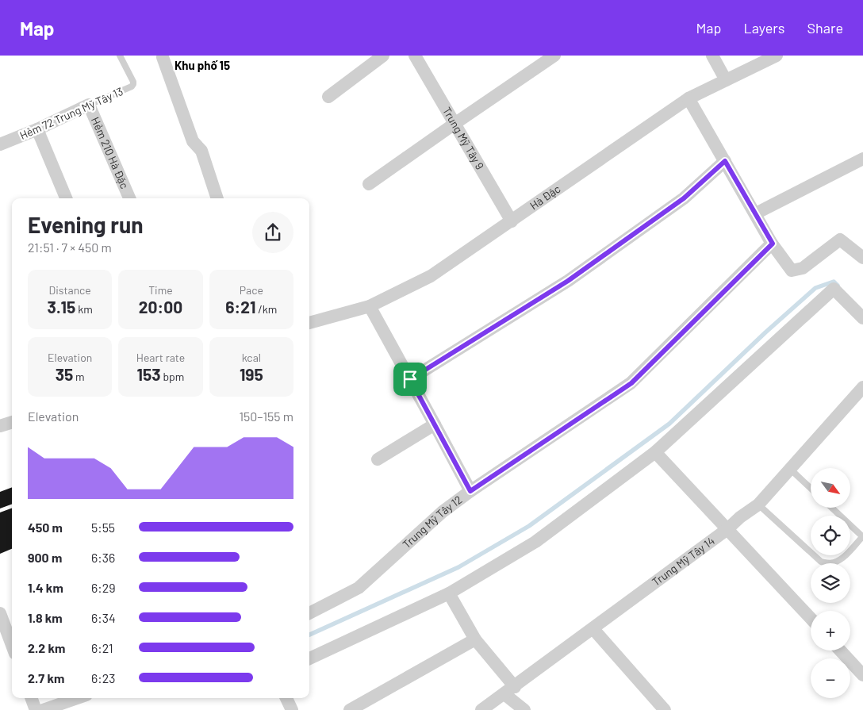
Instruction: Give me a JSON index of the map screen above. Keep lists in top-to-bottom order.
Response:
{
  "streets": {
    "street": [
      "Hẻm 72 Trung Mỹ Tây 13",
      "Trung Mỹ Tây 9",
      "Hẻm 210 Hà Đặc",
      "Hà Đặc",
      "Trung Mỹ Tây 12",
      "Trung Mỹ Tây 14"
    ]
  },
  "crossings": [
    ["Hẻm 72 Trung Mỹ Tây 13", "Hẻm 210 Hà Đặc"],
    ["Trung Mỹ Tây 9", "Hà Đặc"]
  ],
  "districts": ["Khu phố 15"],
  "north": "bottom right",
  "page": {
    "header": "Map",
    "nav": ["Map", "Layers", "Share"],
    "heading": ["Evening run", "21:51 · 7 × 450 m"],
    "stats": [
      ["Distance", "3.15 km"],
      ["Time", "20:00"],
      ["Pace", "6:21 /km"],
      ["Elevation", "35 m"],
      ["Heart rate", "153 bpm"],
      ["kcal", "195"]
    ],
    "chart": ["Elevation", "150–155 m"],
    "map_buttons": ["+", "−"],
    "list": [
      {
        "name": "450 m",
        "note": "5:55"
      },
      {
        "name": "900 m",
        "note": "6:36"
      },
      {
        "name": "1.4 km",
        "note": "6:29"
      },
      {
        "name": "1.8 km",
        "note": "6:34"
      },
      {
        "name": "2.2 km",
        "note": "6:21"
      },
      {
        "name": "2.7 km",
        "note": "6:23"
      }
    ]
  }
}
